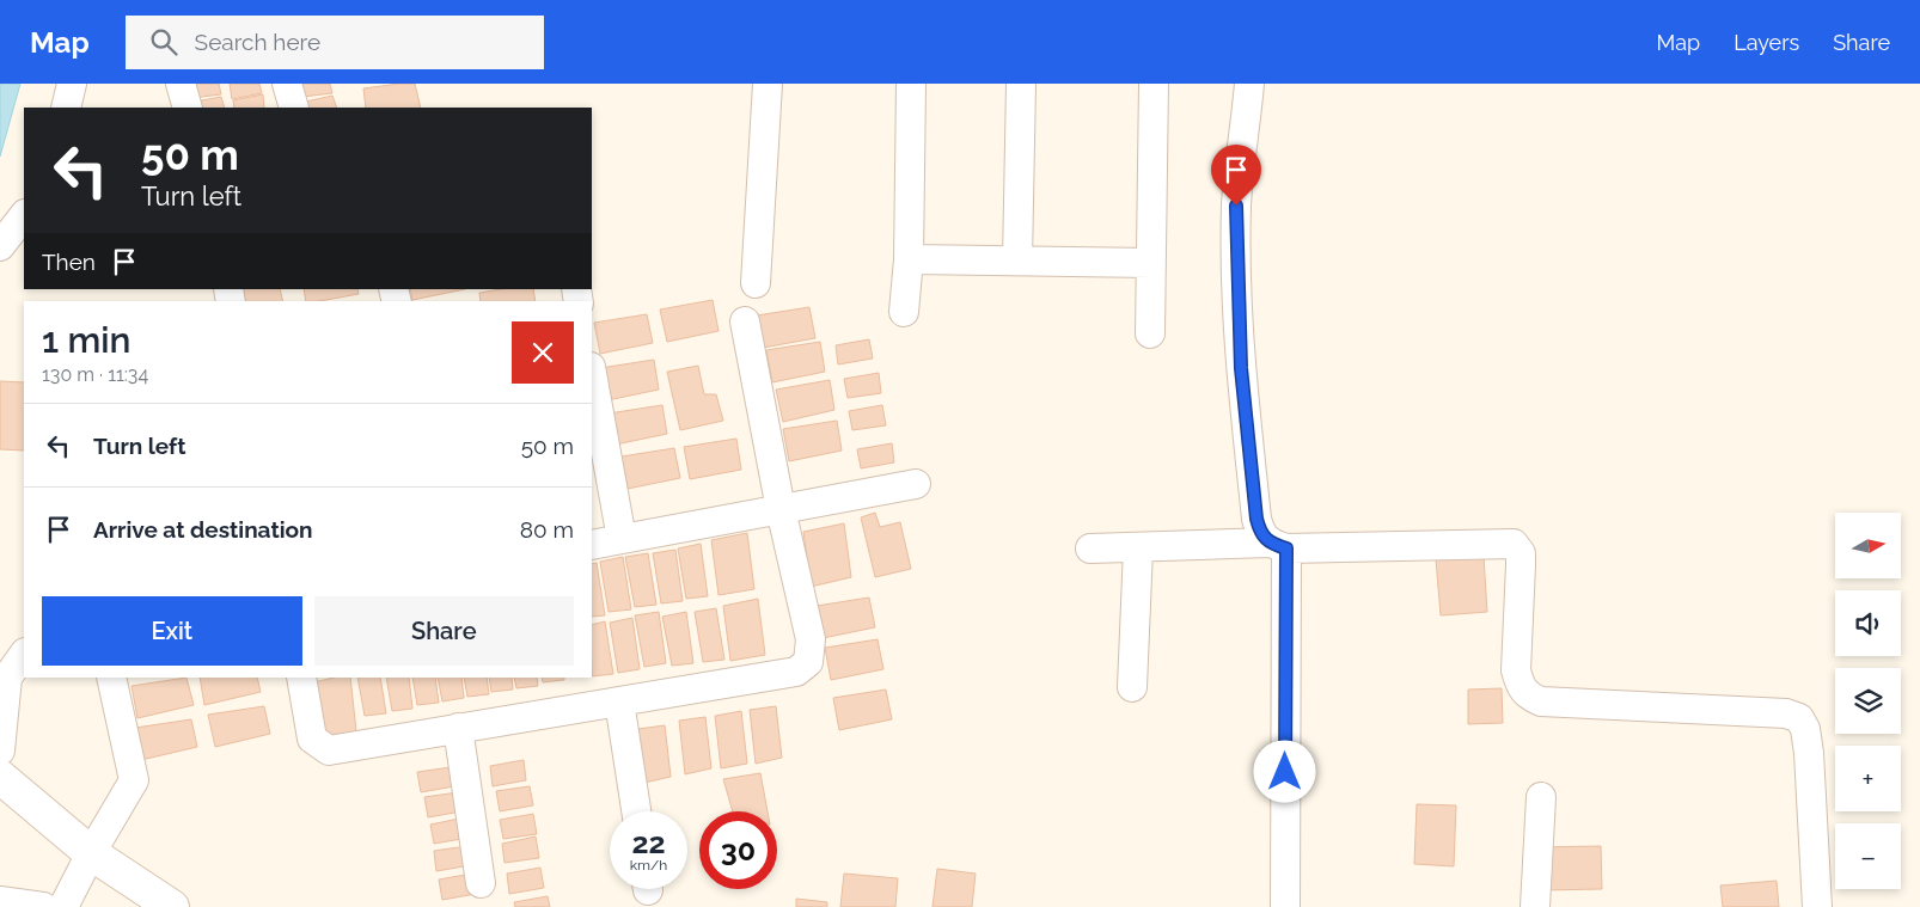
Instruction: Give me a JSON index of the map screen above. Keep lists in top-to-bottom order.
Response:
{
  "north": "right",
  "page": {
    "header": "Map",
    "search": "Search here",
    "nav": ["Map", "Layers", "Share"],
    "turn": ["50 m", "Turn left"],
    "then": "Then",
    "heading": ["1 min", "130 m · 11:34"],
    "list": [
      {
        "name": "Turn left",
        "value": "50 m"
      },
      {
        "name": "Arrive at destination",
        "value": "80 m"
      }
    ],
    "map_buttons": ["+", "−"],
    "buttons": ["Exit", "Share"],
    "speed": "22 km/h",
    "limit": "30"
  }
}
